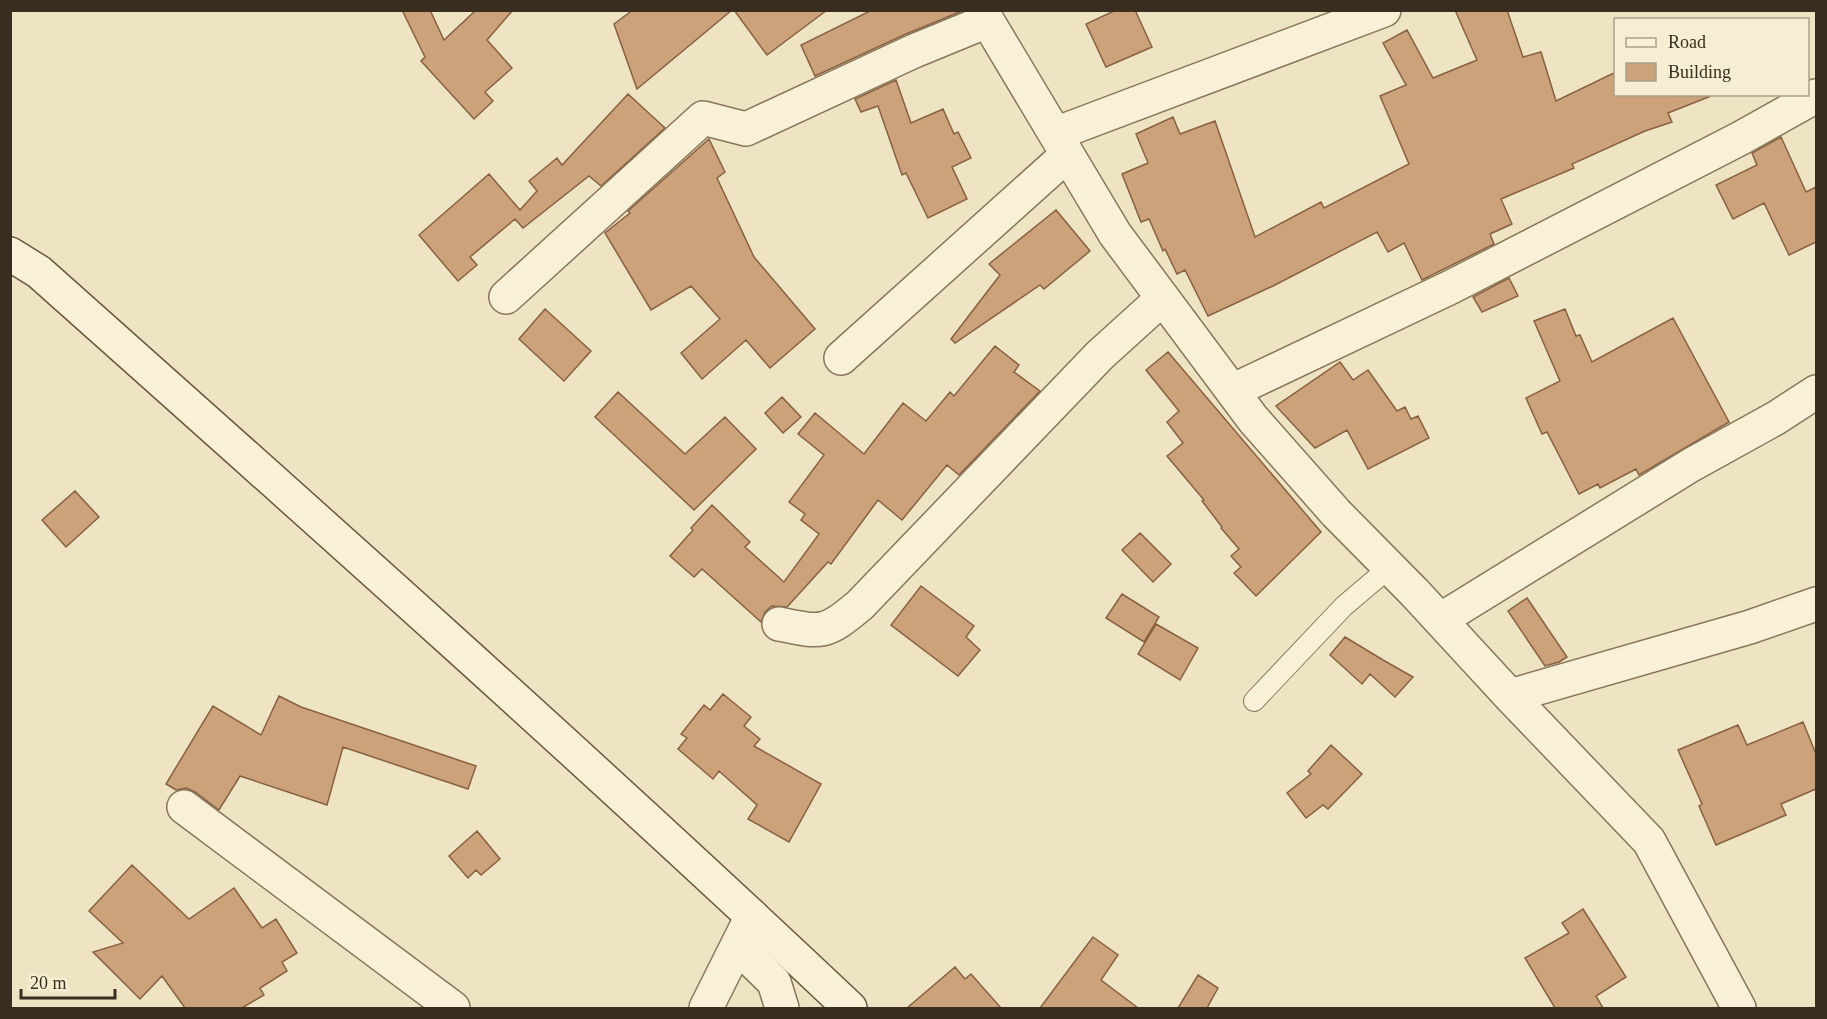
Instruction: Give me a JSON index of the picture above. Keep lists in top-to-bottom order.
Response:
{
  "legend": ["Road", "Building"],
  "scale_bar": "20 m"
}
